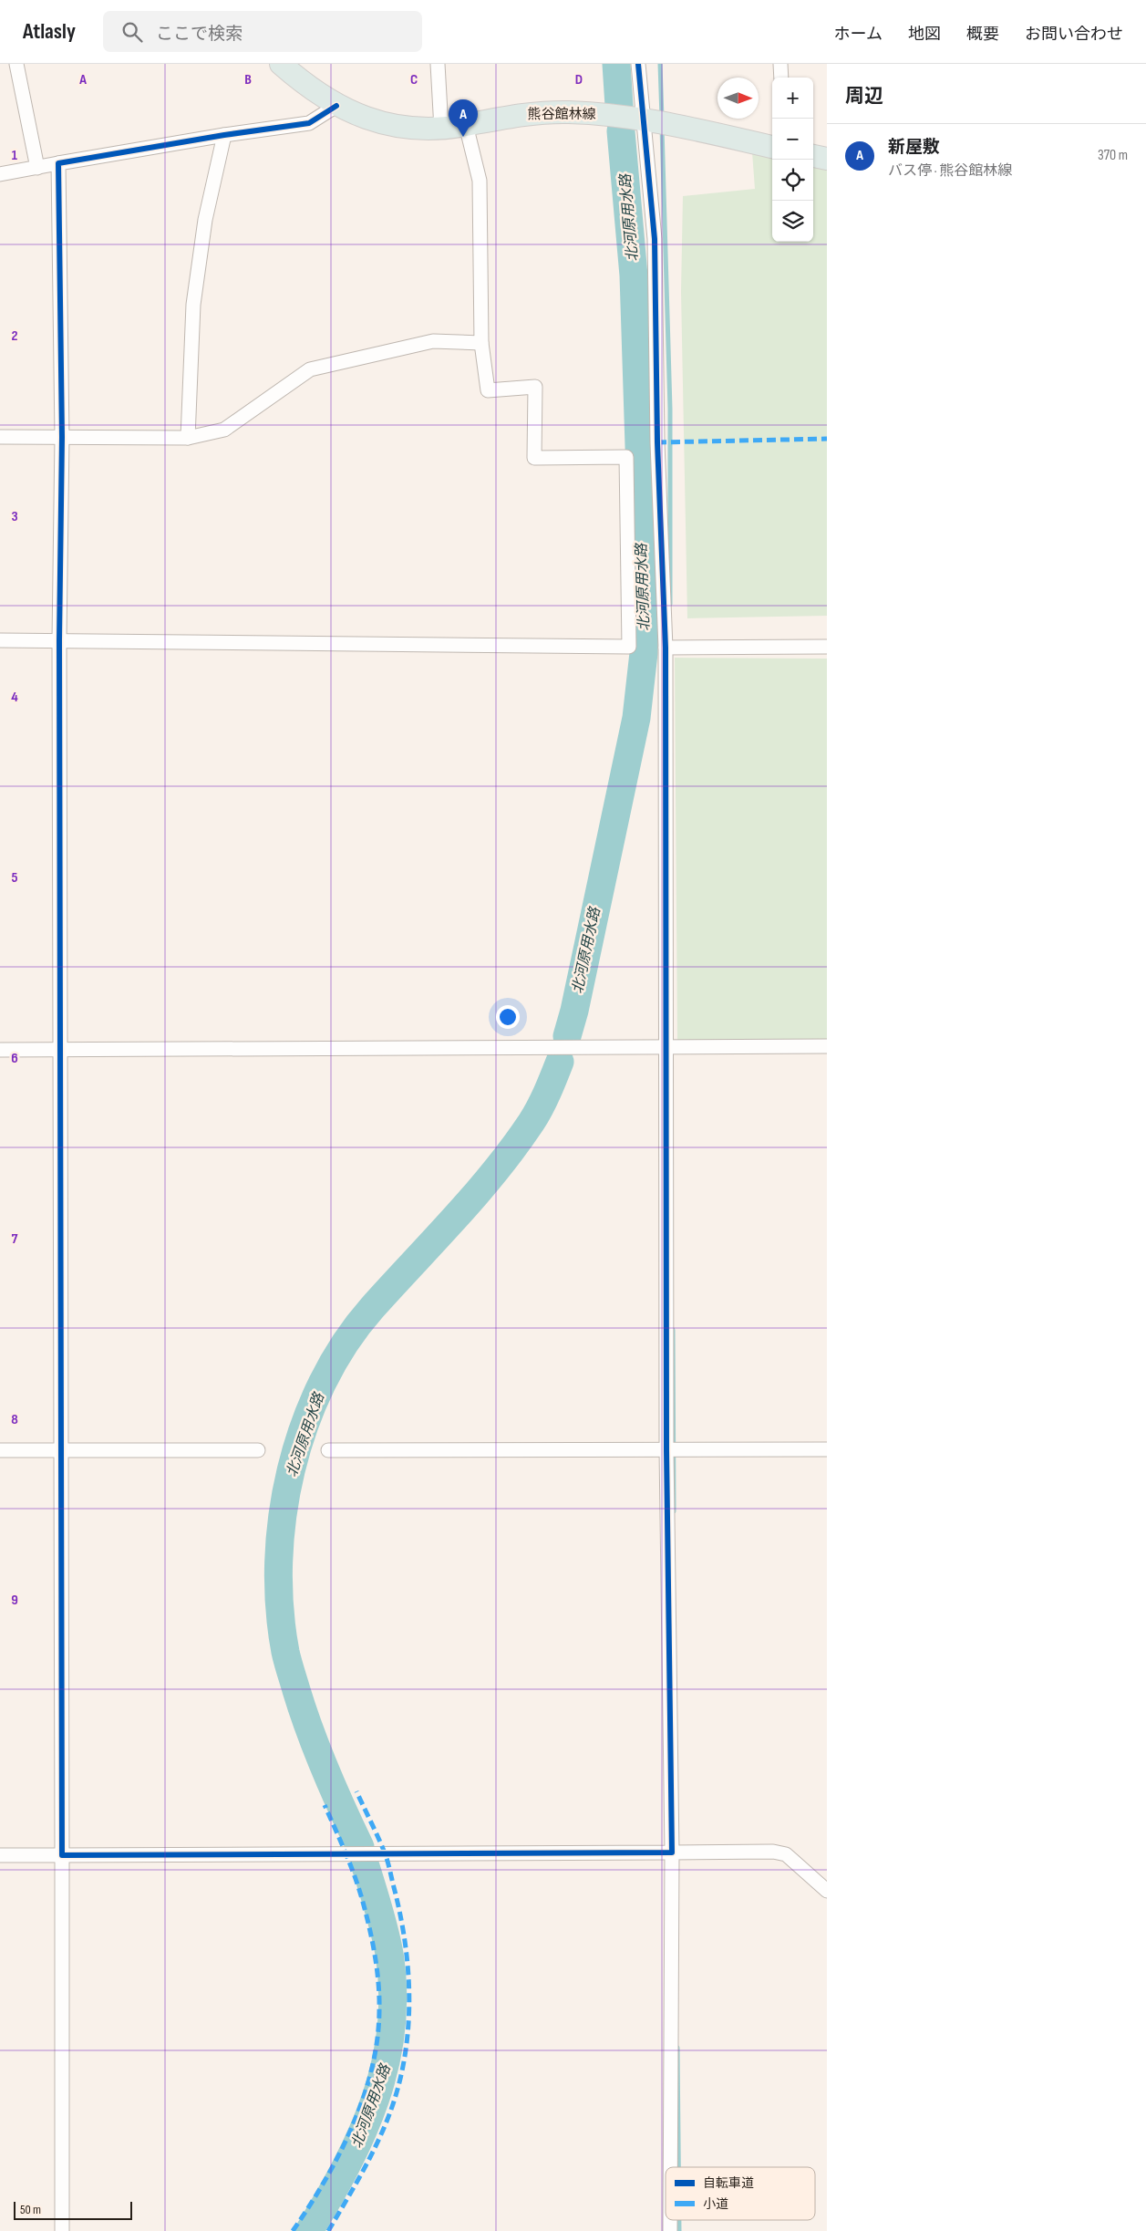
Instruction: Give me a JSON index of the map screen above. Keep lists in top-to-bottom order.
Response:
{
  "streets": {
    "main road": ["熊谷館林線"]
  },
  "water": ["北河原用水路"],
  "legend": ["自転車道", "小道"],
  "scale_bar": "50 m",
  "north": "right",
  "page": {
    "header": "Atlasly",
    "search": "ここで検索",
    "nav": [
      "ホーム",
      "地図",
      "概要",
      "お問い合わせ"
    ],
    "heading": "周辺",
    "map_buttons": ["+", "−"],
    "pins": "A",
    "list": [
      {
        "mark": "A",
        "name": "新屋敷",
        "note": "バス停 · 熊谷館林線",
        "value": "370 m"
      }
    ],
    "scale": "50 m"
  },
  "grid": {
    "columns": [
      "A",
      "B",
      "C",
      "D"
    ],
    "rows": [
      "1",
      "2",
      "3",
      "4",
      "5",
      "6",
      "7",
      "8",
      "9"
    ]
  }
}
